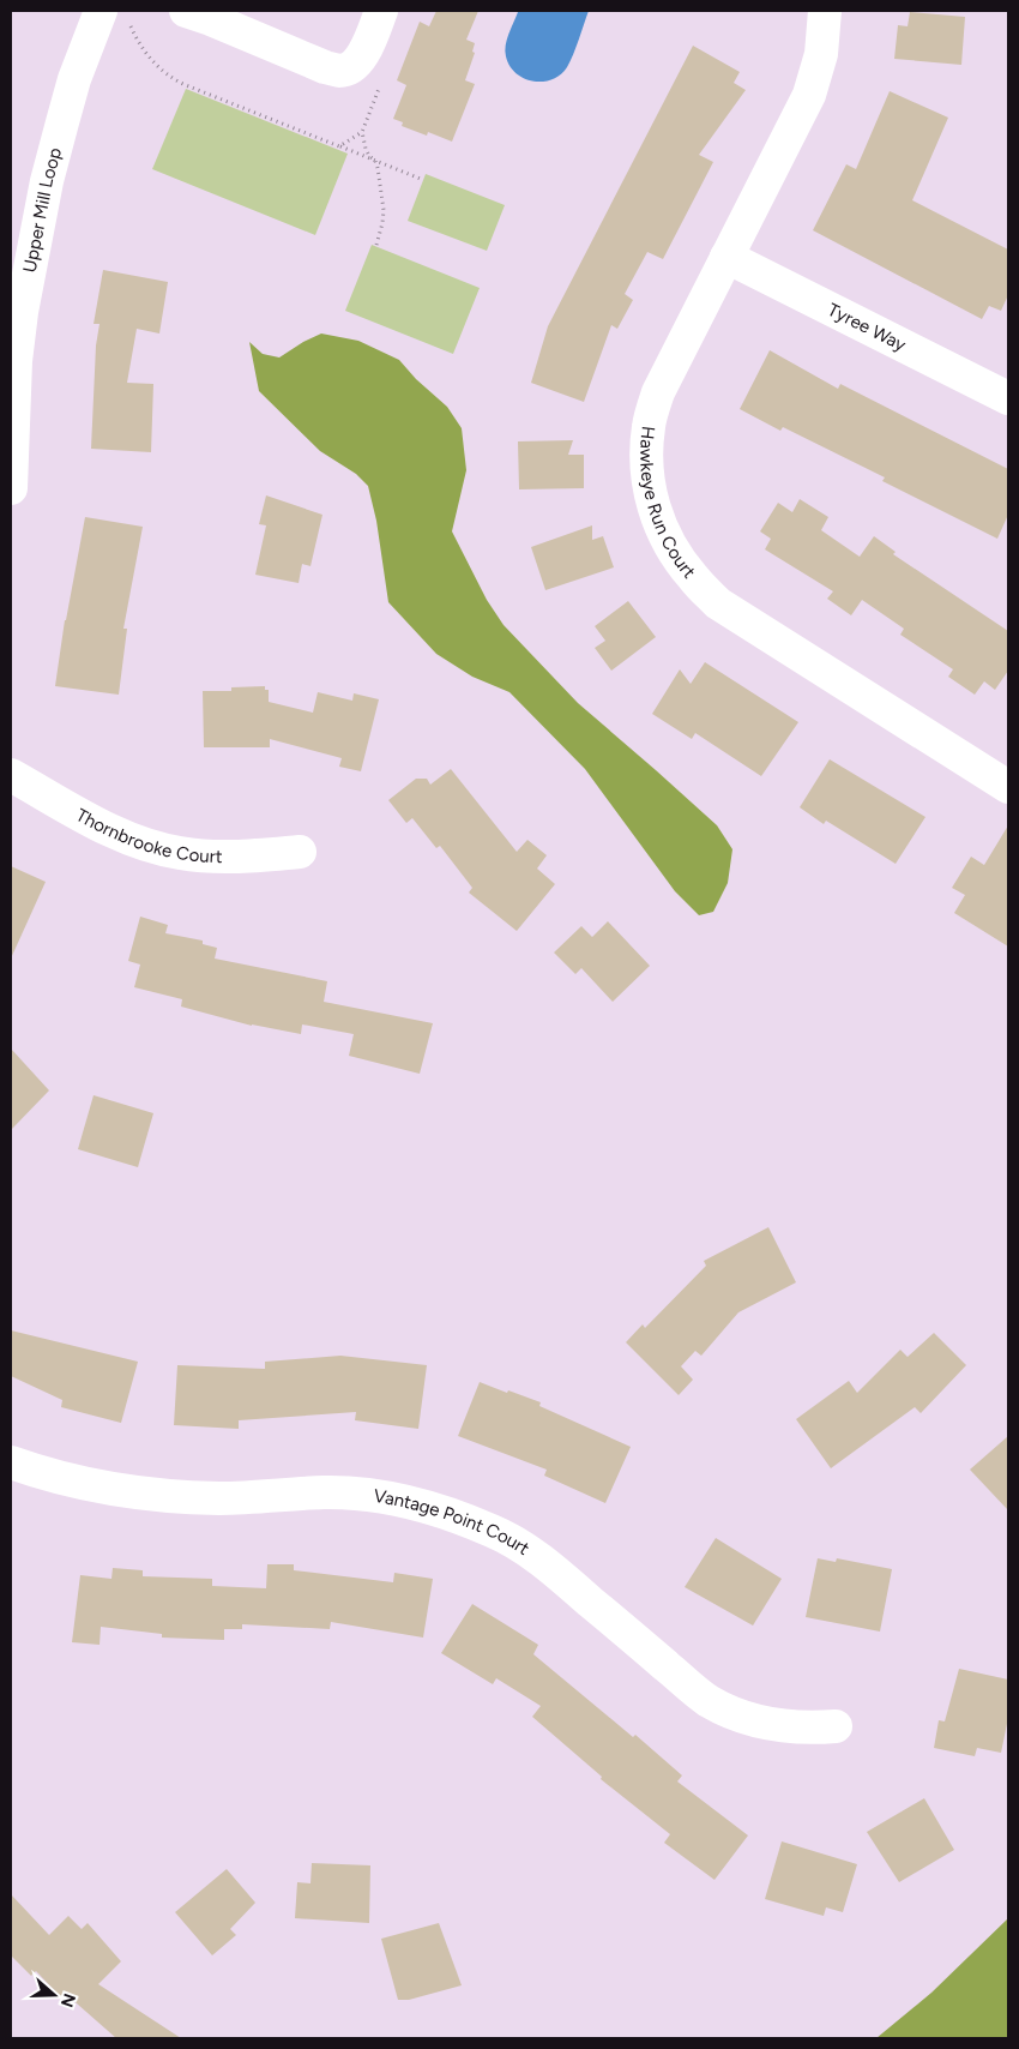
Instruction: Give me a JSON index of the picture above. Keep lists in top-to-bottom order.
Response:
{
  "streets": {
    "street": [
      "Upper Mill Loop",
      "Tyree Way",
      "Hawkeye Run Court",
      "Thornbrooke Court",
      "Vantage Point Court"
    ]
  },
  "crossings": [
    ["Tyree Way", "Hawkeye Run Court"]
  ],
  "north": "right"
}
